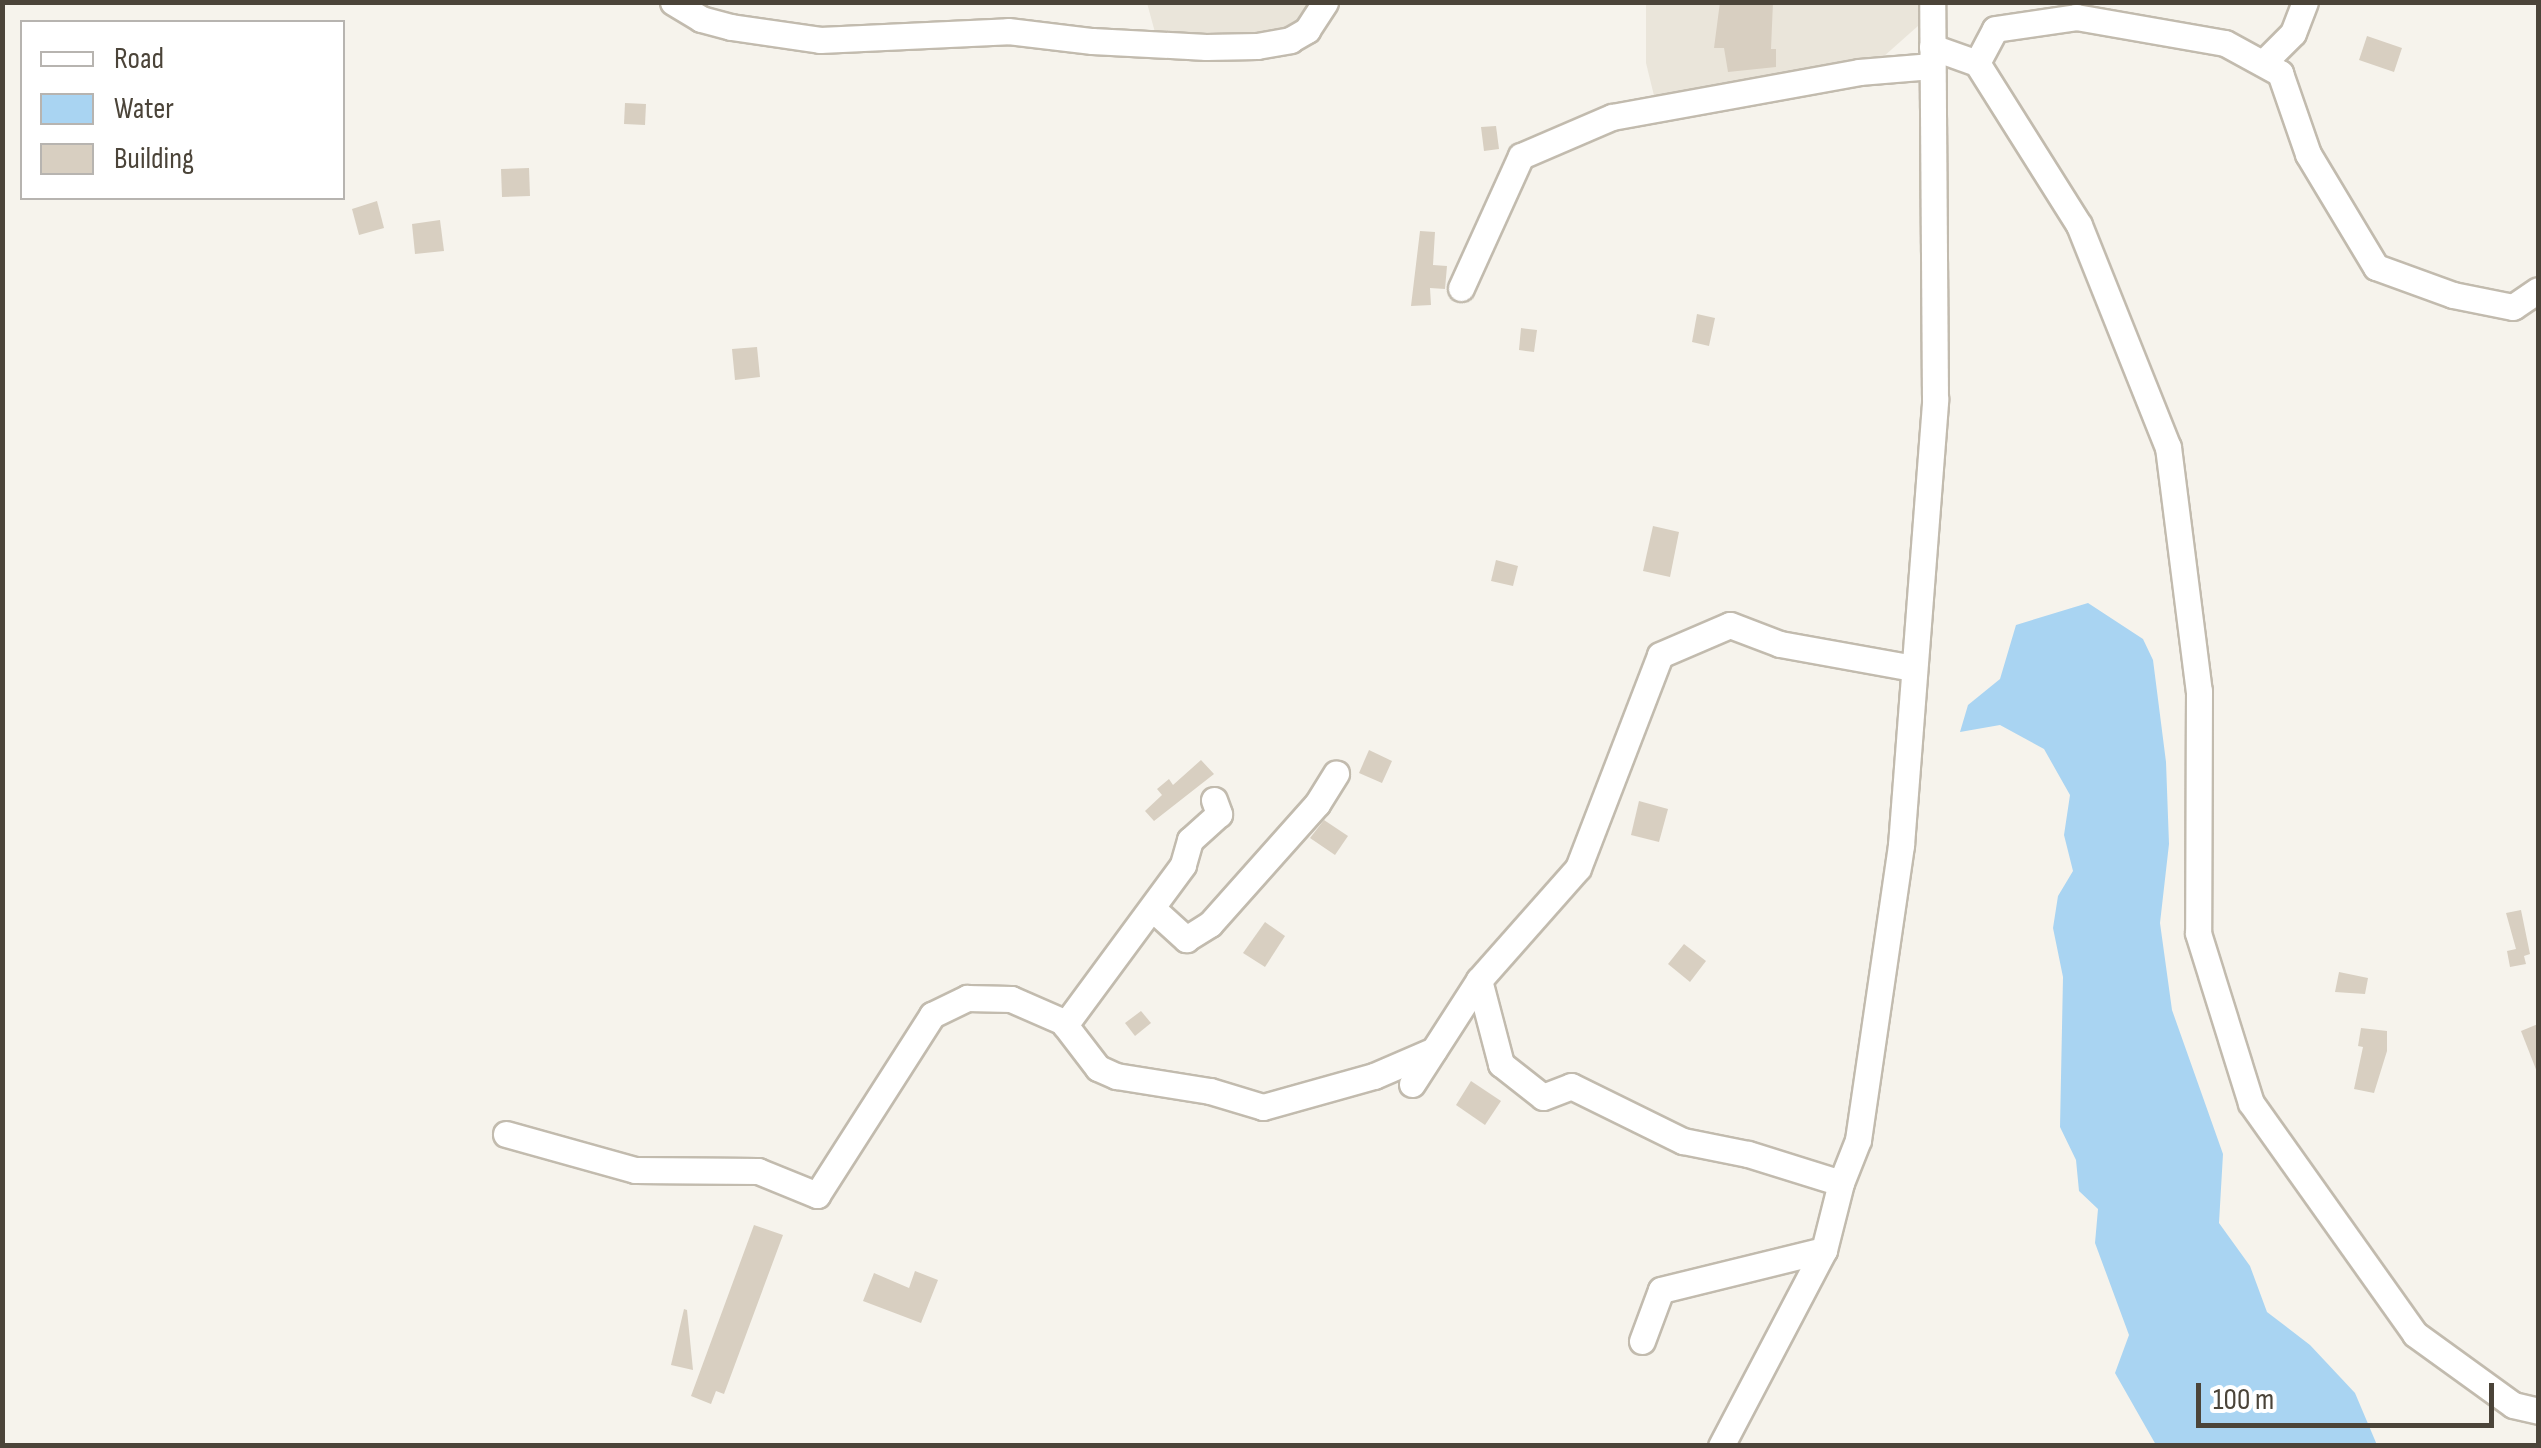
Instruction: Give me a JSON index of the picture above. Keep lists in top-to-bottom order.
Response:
{
  "legend": ["Road", "Water", "Building"],
  "scale_bar": "100 m"
}
